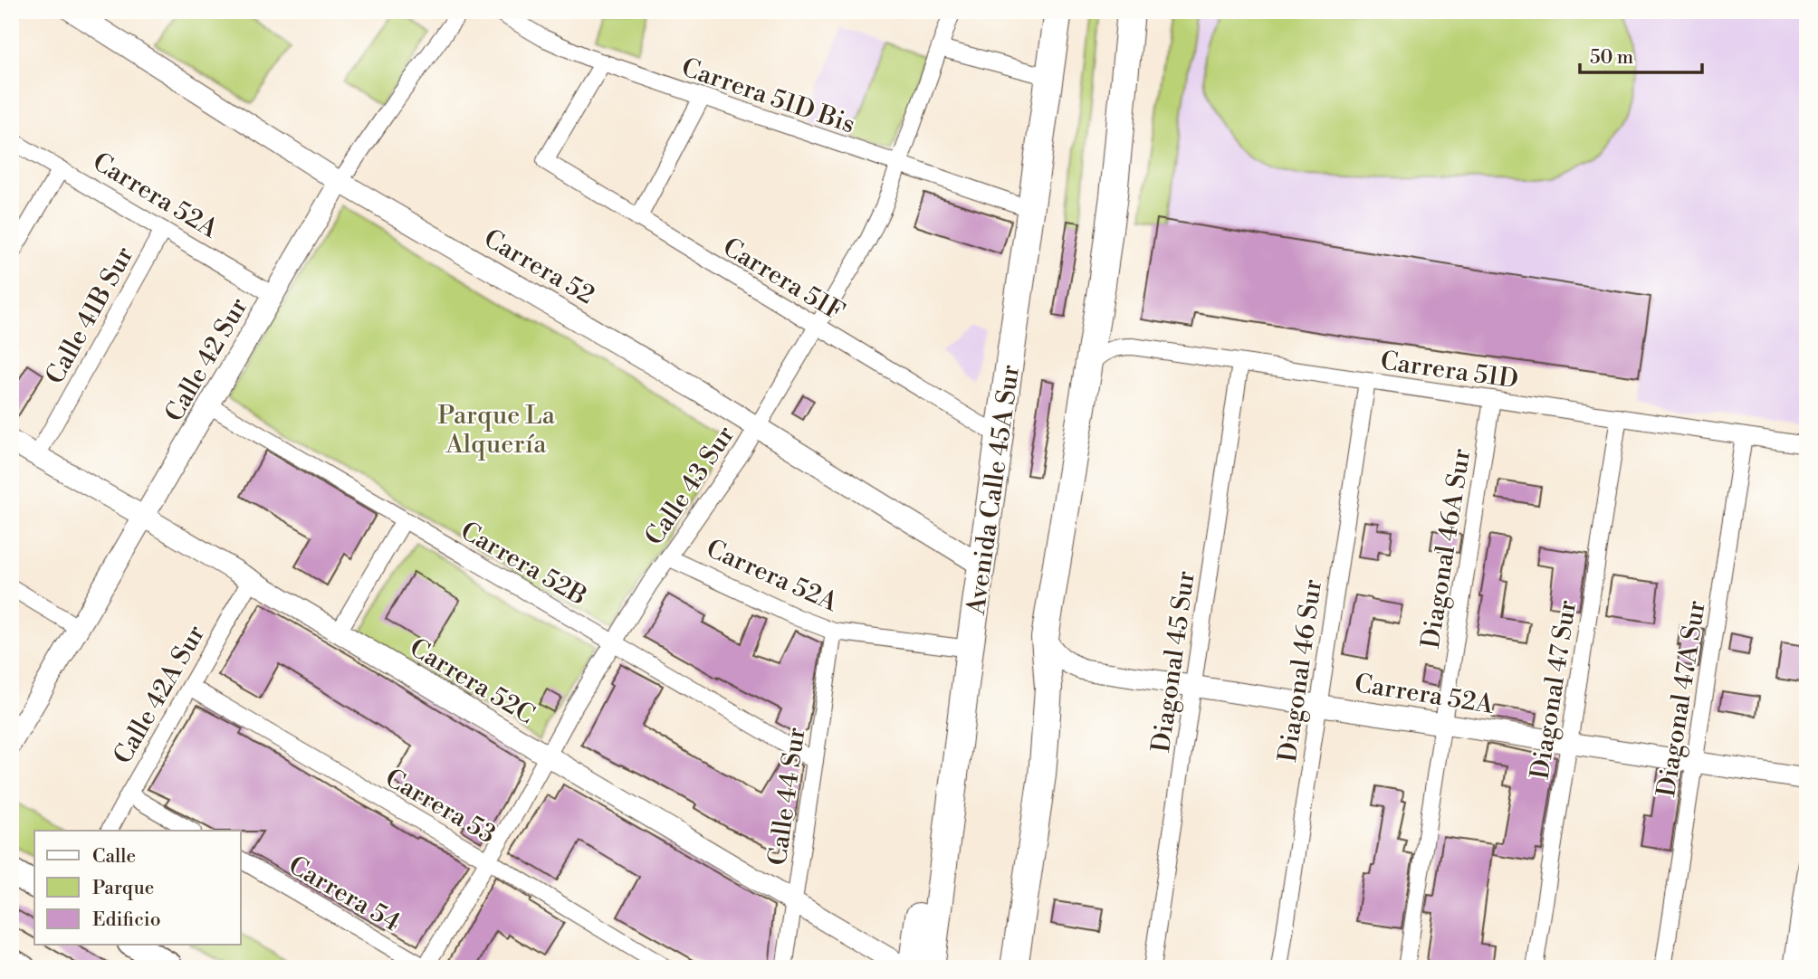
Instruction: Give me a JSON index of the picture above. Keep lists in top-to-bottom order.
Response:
{
  "streets": {
    "highway": ["Avenida Calle 45A Sur"],
    "street": [
      "Carrera 51D Bis",
      "Carrera 52A",
      "Carrera 52",
      "Carrera 51F",
      "Calle 41B Sur",
      "Calle 42 Sur",
      "Carrera 51D",
      "Calle 43 Sur",
      "Diagonal 46A Sur",
      "Carrera 52B",
      "Diagonal 45 Sur",
      "Diagonal 46 Sur",
      "Carrera 52C",
      "Diagonal 47 Sur",
      "Calle 42A Sur",
      "Diagonal 47A Sur",
      "Calle 44 Sur",
      "Carrera 53",
      "Carrera 54"
    ]
  },
  "crossings": [
    ["Carrera 51D Bis", "Carrera 51F"],
    ["Carrera 51D Bis", "Calle 43 Sur"],
    ["Carrera 51D Bis", "Avenida Calle 45A Sur"],
    ["Carrera 52A", "Calle 41B Sur"],
    ["Carrera 52A", "Calle 42 Sur"],
    ["Carrera 52A", "Calle 43 Sur"],
    ["Carrera 52A", "Avenida Calle 45A Sur"],
    ["Carrera 52A", "Diagonal 46A Sur"],
    ["Carrera 52A", "Diagonal 45 Sur"],
    ["Carrera 52A", "Diagonal 46 Sur"],
    ["Carrera 52A", "Diagonal 47 Sur"],
    ["Carrera 52A", "Diagonal 47A Sur"],
    ["Carrera 52A", "Calle 44 Sur"],
    ["Carrera 52", "Calle 42 Sur"],
    ["Carrera 52", "Calle 43 Sur"],
    ["Carrera 52", "Avenida Calle 45A Sur"],
    ["Carrera 51F", "Calle 43 Sur"],
    ["Carrera 51F", "Avenida Calle 45A Sur"],
    ["Calle 41B Sur", "Carrera 52C"],
    ["Calle 42 Sur", "Carrera 52B"],
    ["Calle 42 Sur", "Carrera 52C"],
    ["Carrera 51D", "Diagonal 46A Sur"],
    ["Carrera 51D", "Diagonal 45 Sur"],
    ["Carrera 51D", "Diagonal 46 Sur"],
    ["Carrera 51D", "Diagonal 47 Sur"],
    ["Carrera 51D", "Diagonal 47A Sur"],
    ["Calle 43 Sur", "Carrera 52B"],
    ["Calle 43 Sur", "Carrera 52C"],
    ["Calle 43 Sur", "Carrera 53"],
    ["Calle 43 Sur", "Carrera 54"],
    ["Carrera 52B", "Calle 44 Sur"],
    ["Carrera 52C", "Calle 42A Sur"],
    ["Carrera 52C", "Calle 44 Sur"],
    ["Calle 42A Sur", "Carrera 53"]
  ],
  "parks": ["Parque La Alquería"],
  "legend": ["Calle", "Parque", "Edificio"],
  "scale_bar": "50 m"
}
